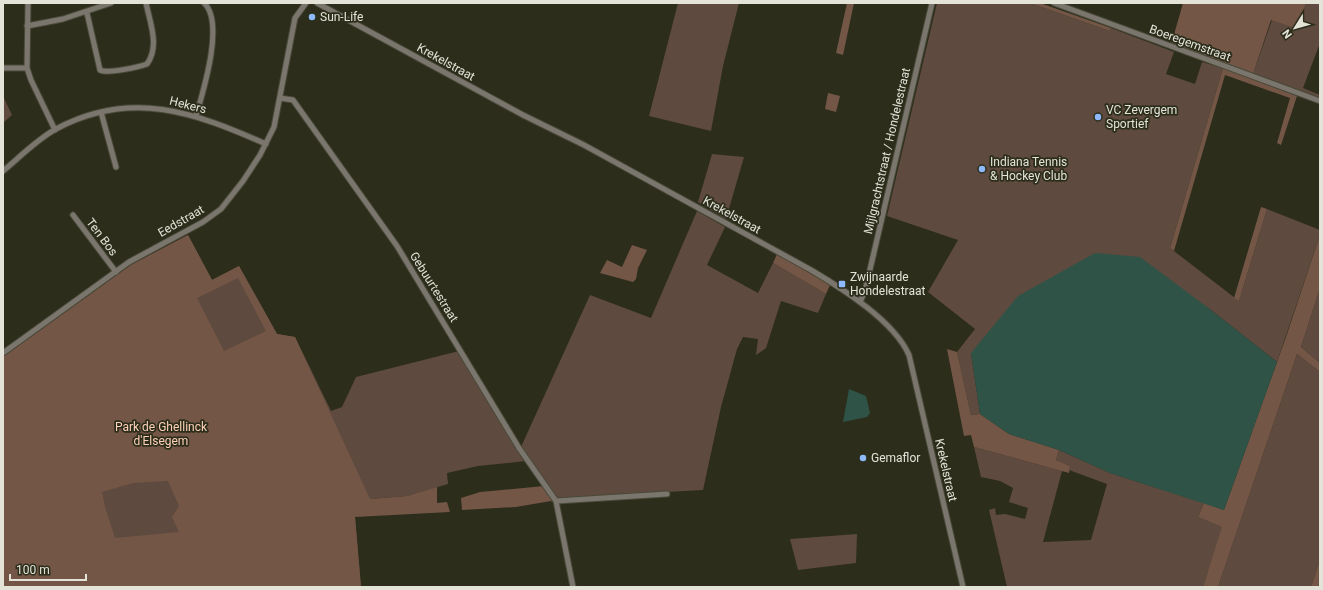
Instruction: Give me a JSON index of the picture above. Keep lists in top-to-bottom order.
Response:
{
  "streets": {
    "street": [
      "Boeregemstraat",
      "Krekelstraat",
      "Hekers",
      "Mijlgrachtstraat / Hondelestraat",
      "Eedstraat",
      "Ten Bos",
      "Gebuurtestraat"
    ]
  },
  "crossings": [
    ["Krekelstraat", "Mijlgrachtstraat / Hondelestraat"],
    ["Hekers", "Eedstraat"],
    ["Eedstraat", "Ten Bos"],
    ["Eedstraat", "Gebuurtestraat"]
  ],
  "parks": ["Park de Ghellinck d'Elsegem"],
  "places": {
    "other": [
      "Sun-Life",
      "VC Zevergem Sportief",
      "Indiana Tennis & Hockey Club",
      "Gemaflor"
    ],
    "transit": ["Zwijnaarde Hondelestraat"]
  },
  "scale_bar": "100 m",
  "north": "bottom left"
}
